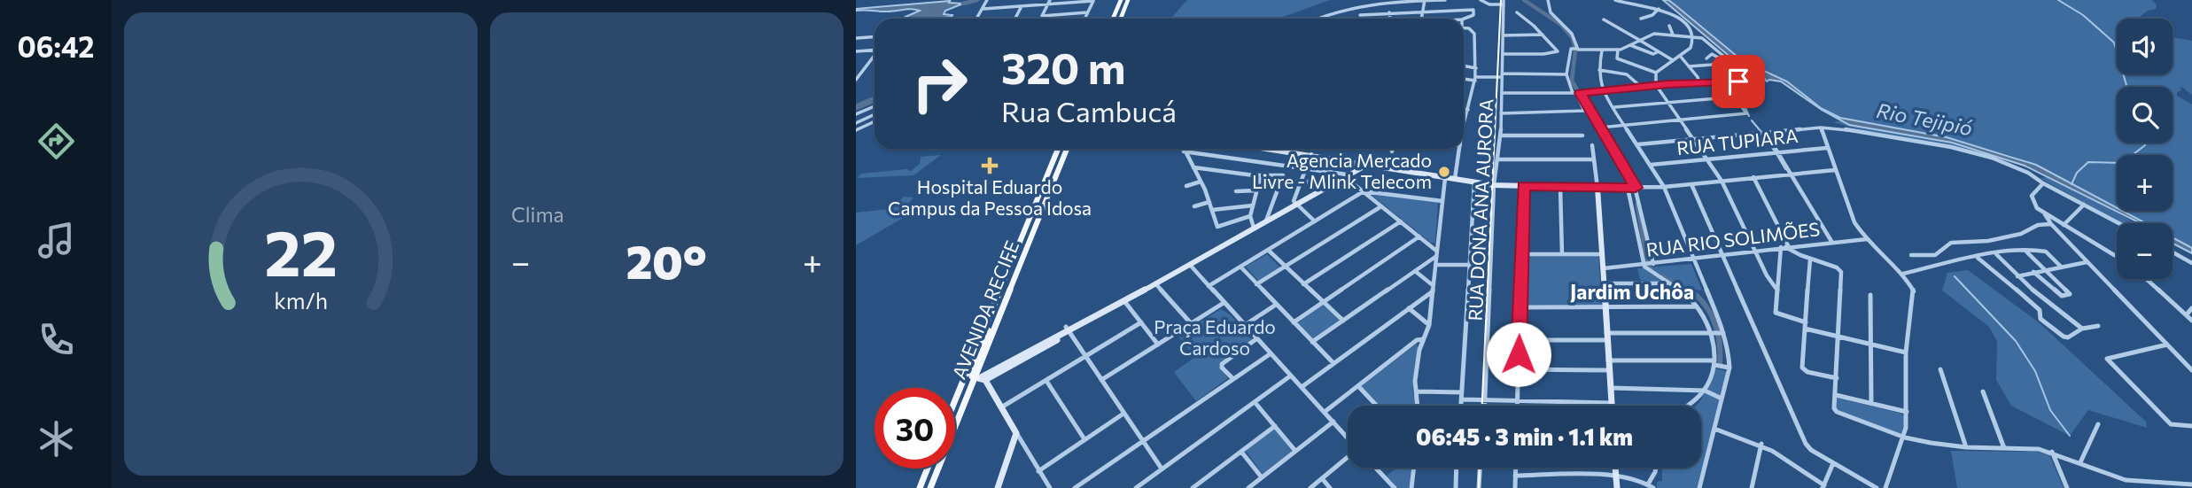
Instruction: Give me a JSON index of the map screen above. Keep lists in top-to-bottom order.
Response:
{
  "streets": {
    "main road": ["AVENIDA RECIFE"],
    "street": ["RUA TUPIARA", "RUA DONA ANA AURORA", "RUA RIO SOLIMÕES"]
  },
  "districts": ["Jardim Uchôa"],
  "water": ["Rio Tejipió"],
  "parks": ["Praça Eduardo Cardoso"],
  "places": {
    "health": ["Hospital Eduardo Campus da Pessoa Idosa"],
    "other": ["Agencia Mercado Livre - Mlink Telecom"]
  },
  "page": {
    "tabs": "06:42",
    "tile": "Clima",
    "map_buttons": ["+", "−"],
    "turn": ["320 m", "Rua Cambucá"],
    "heat": ["−", "20°", "+"],
    "limit": "30",
    "trip": "06:45 · 3 min · 1.1 km",
    "gauge": ["22", "km/h"]
  }
}
